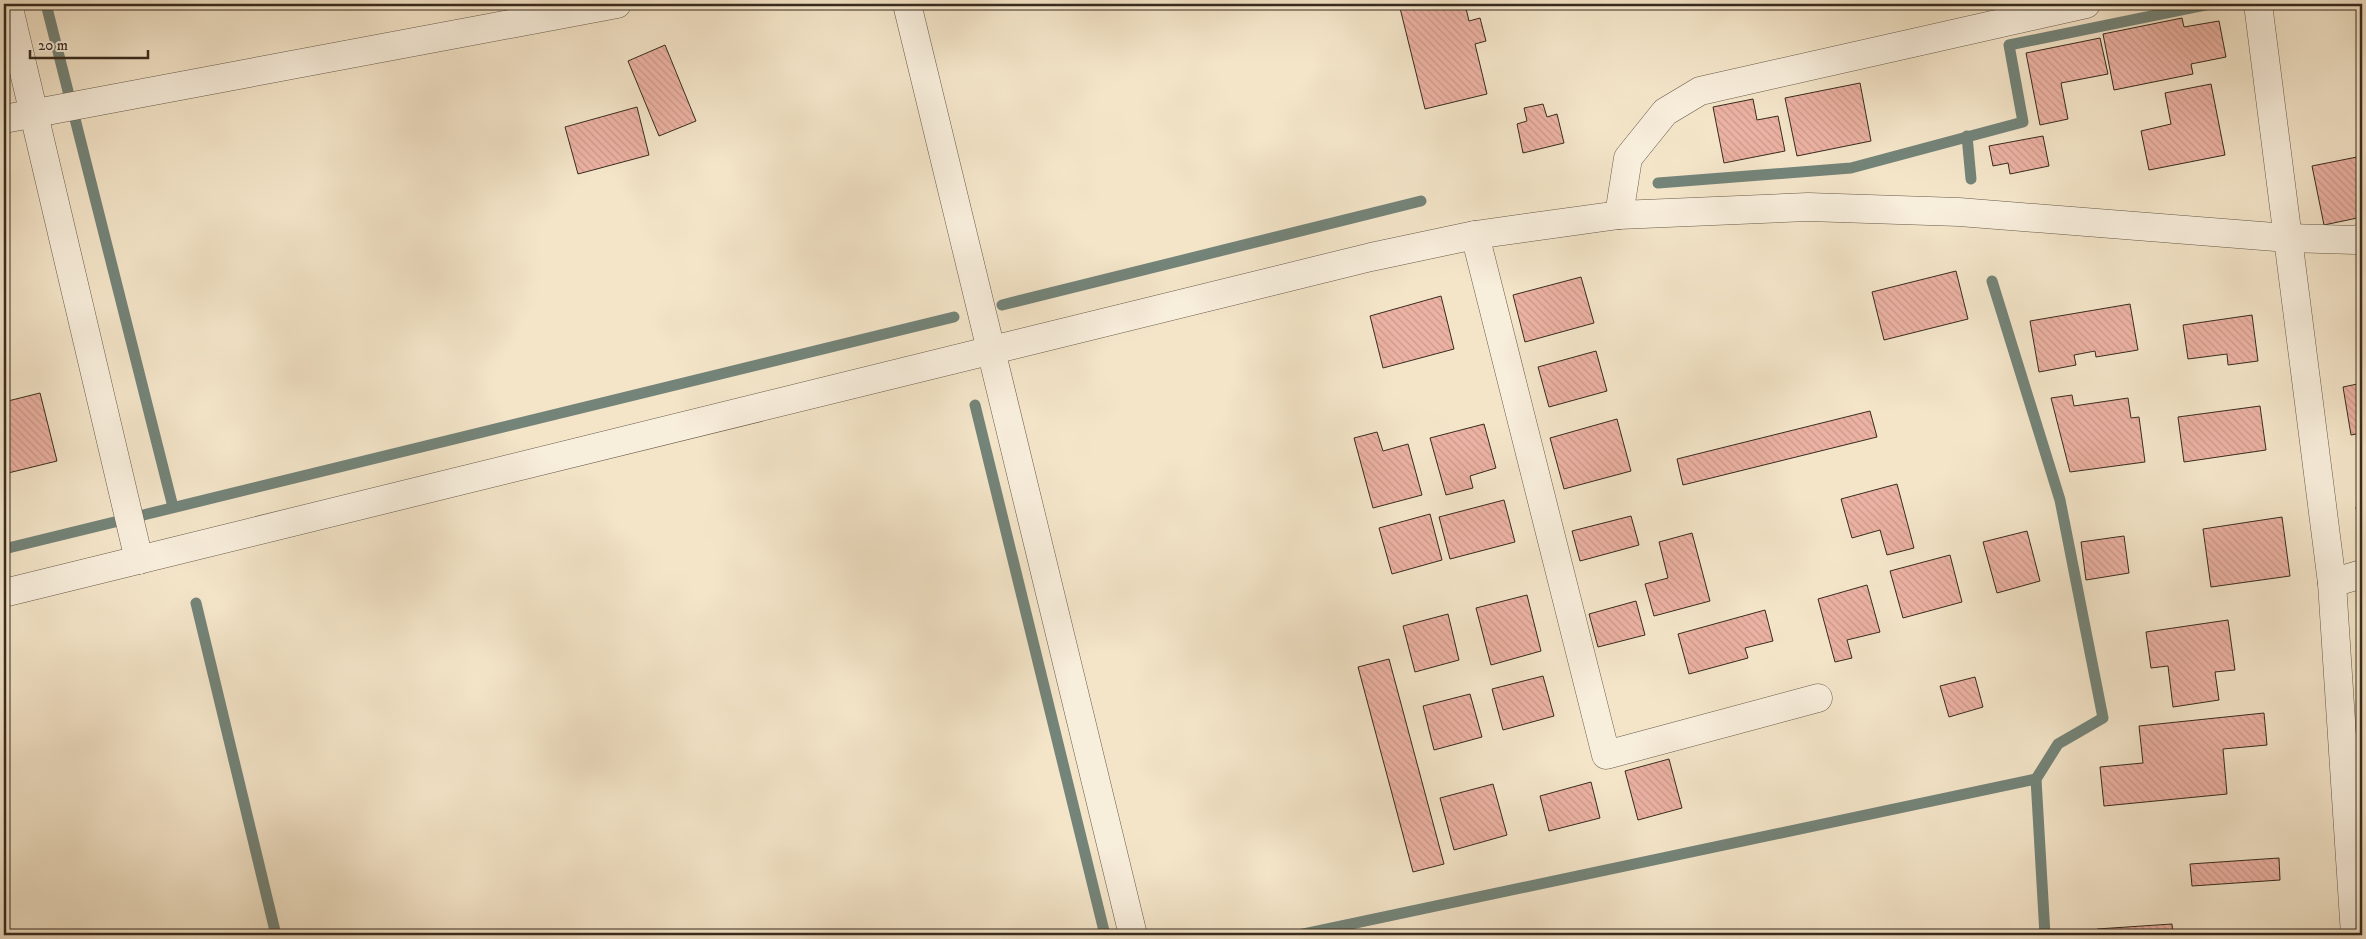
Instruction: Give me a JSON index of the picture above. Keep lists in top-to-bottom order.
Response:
{
  "scale_bar": "20 m"
}
